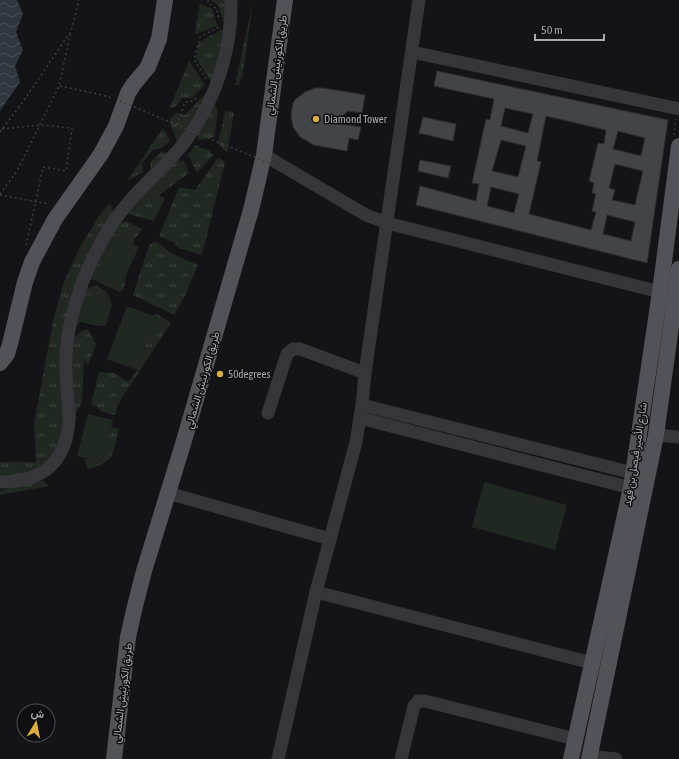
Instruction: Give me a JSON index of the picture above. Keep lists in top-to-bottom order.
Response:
{
  "streets": {
    "main road": ["طريق الكورنيش الشمالي", "شارع الأمير فيصل بن فهد"]
  },
  "places": ["Diamond Tower", "50degrees"],
  "scale_bar": "50 m",
  "north": "top"
}
